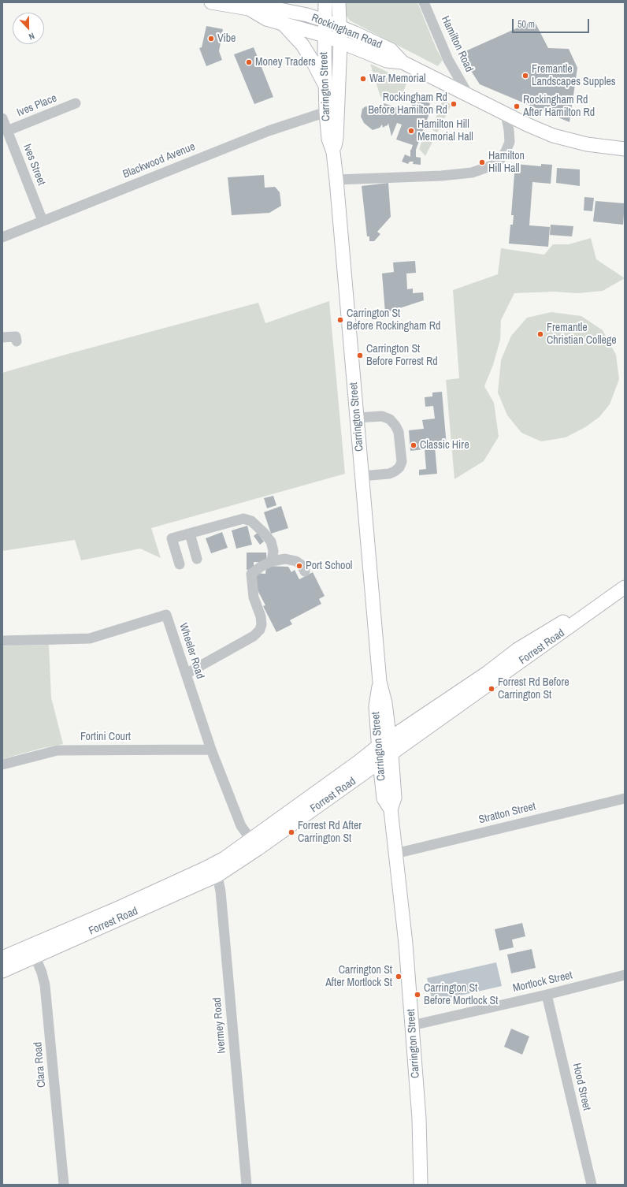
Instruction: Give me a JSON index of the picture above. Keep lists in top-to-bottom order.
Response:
{
  "streets": {
    "main road": ["Rockingham Road", "Carrington Street", "Forrest Road"],
    "street": [
      "Hamilton Road",
      "Ives Place",
      "Blackwood Avenue",
      "Ives Street",
      "Wheeler Road",
      "Fortini Court",
      "Stratton Street",
      "Mortlock Street",
      "Ivermey Road",
      "Clara Road",
      "Hood Street"
    ]
  },
  "crossings": [
    ["Rockingham Road", "Hamilton Road"],
    ["Rockingham Road", "Carrington Street"],
    ["Carrington Street", "Blackwood Avenue"],
    ["Carrington Street", "Forrest Road"],
    ["Carrington Street", "Stratton Street"],
    ["Carrington Street", "Mortlock Street"],
    ["Ives Place", "Ives Street"],
    ["Blackwood Avenue", "Ives Street"],
    ["Forrest Road", "Wheeler Road"],
    ["Forrest Road", "Ivermey Road"],
    ["Forrest Road", "Clara Road"],
    ["Wheeler Road", "Fortini Court"],
    ["Mortlock Street", "Hood Street"]
  ],
  "places": [
    "Vibe",
    "Money Traders",
    "Fremantle Landscapes Supples",
    "War Memorial",
    "Rockingham Rd Before Hamilton Rd",
    "Rockingham Rd After Hamilton Rd",
    "Hamilton Hill Memorial Hall",
    "Hamilton Hill Hall",
    "Carrington St Before Rockingham Rd",
    "Fremantle Christian College",
    "Carrington St Before Forrest Rd",
    "Classic Hire",
    "Port School",
    "Forrest Rd Before Carrington St",
    "Forrest Rd After Carrington St",
    "Carrington St After Mortlock St",
    "Carrington St Before Mortlock St"
  ],
  "scale_bar": "50 m",
  "north": "bottom"
}
